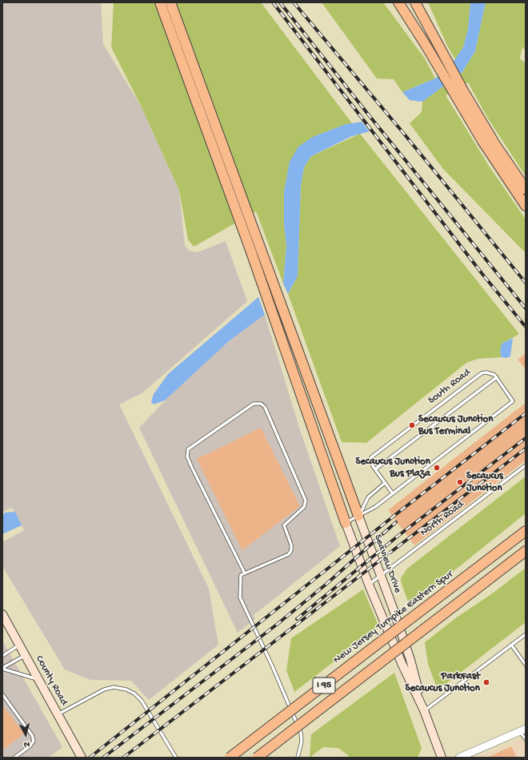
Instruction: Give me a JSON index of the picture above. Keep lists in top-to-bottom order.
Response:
{
  "streets": {
    "highway": ["New Jersey Turnpike Eastern Spur", "I 95"],
    "main road": ["Seaview Drive", "County Road"],
    "lane": ["South Road", "North Road"]
  },
  "crossings": [
    ["North Road", "Seaview Drive"]
  ],
  "places": [
    "Secaucus Junction Bus Terminal",
    "Secaucus Junction Bus Plaza",
    "Secaucus Junction",
    "ParkFast Secaucus Junction"
  ],
  "north": "bottom"
}
